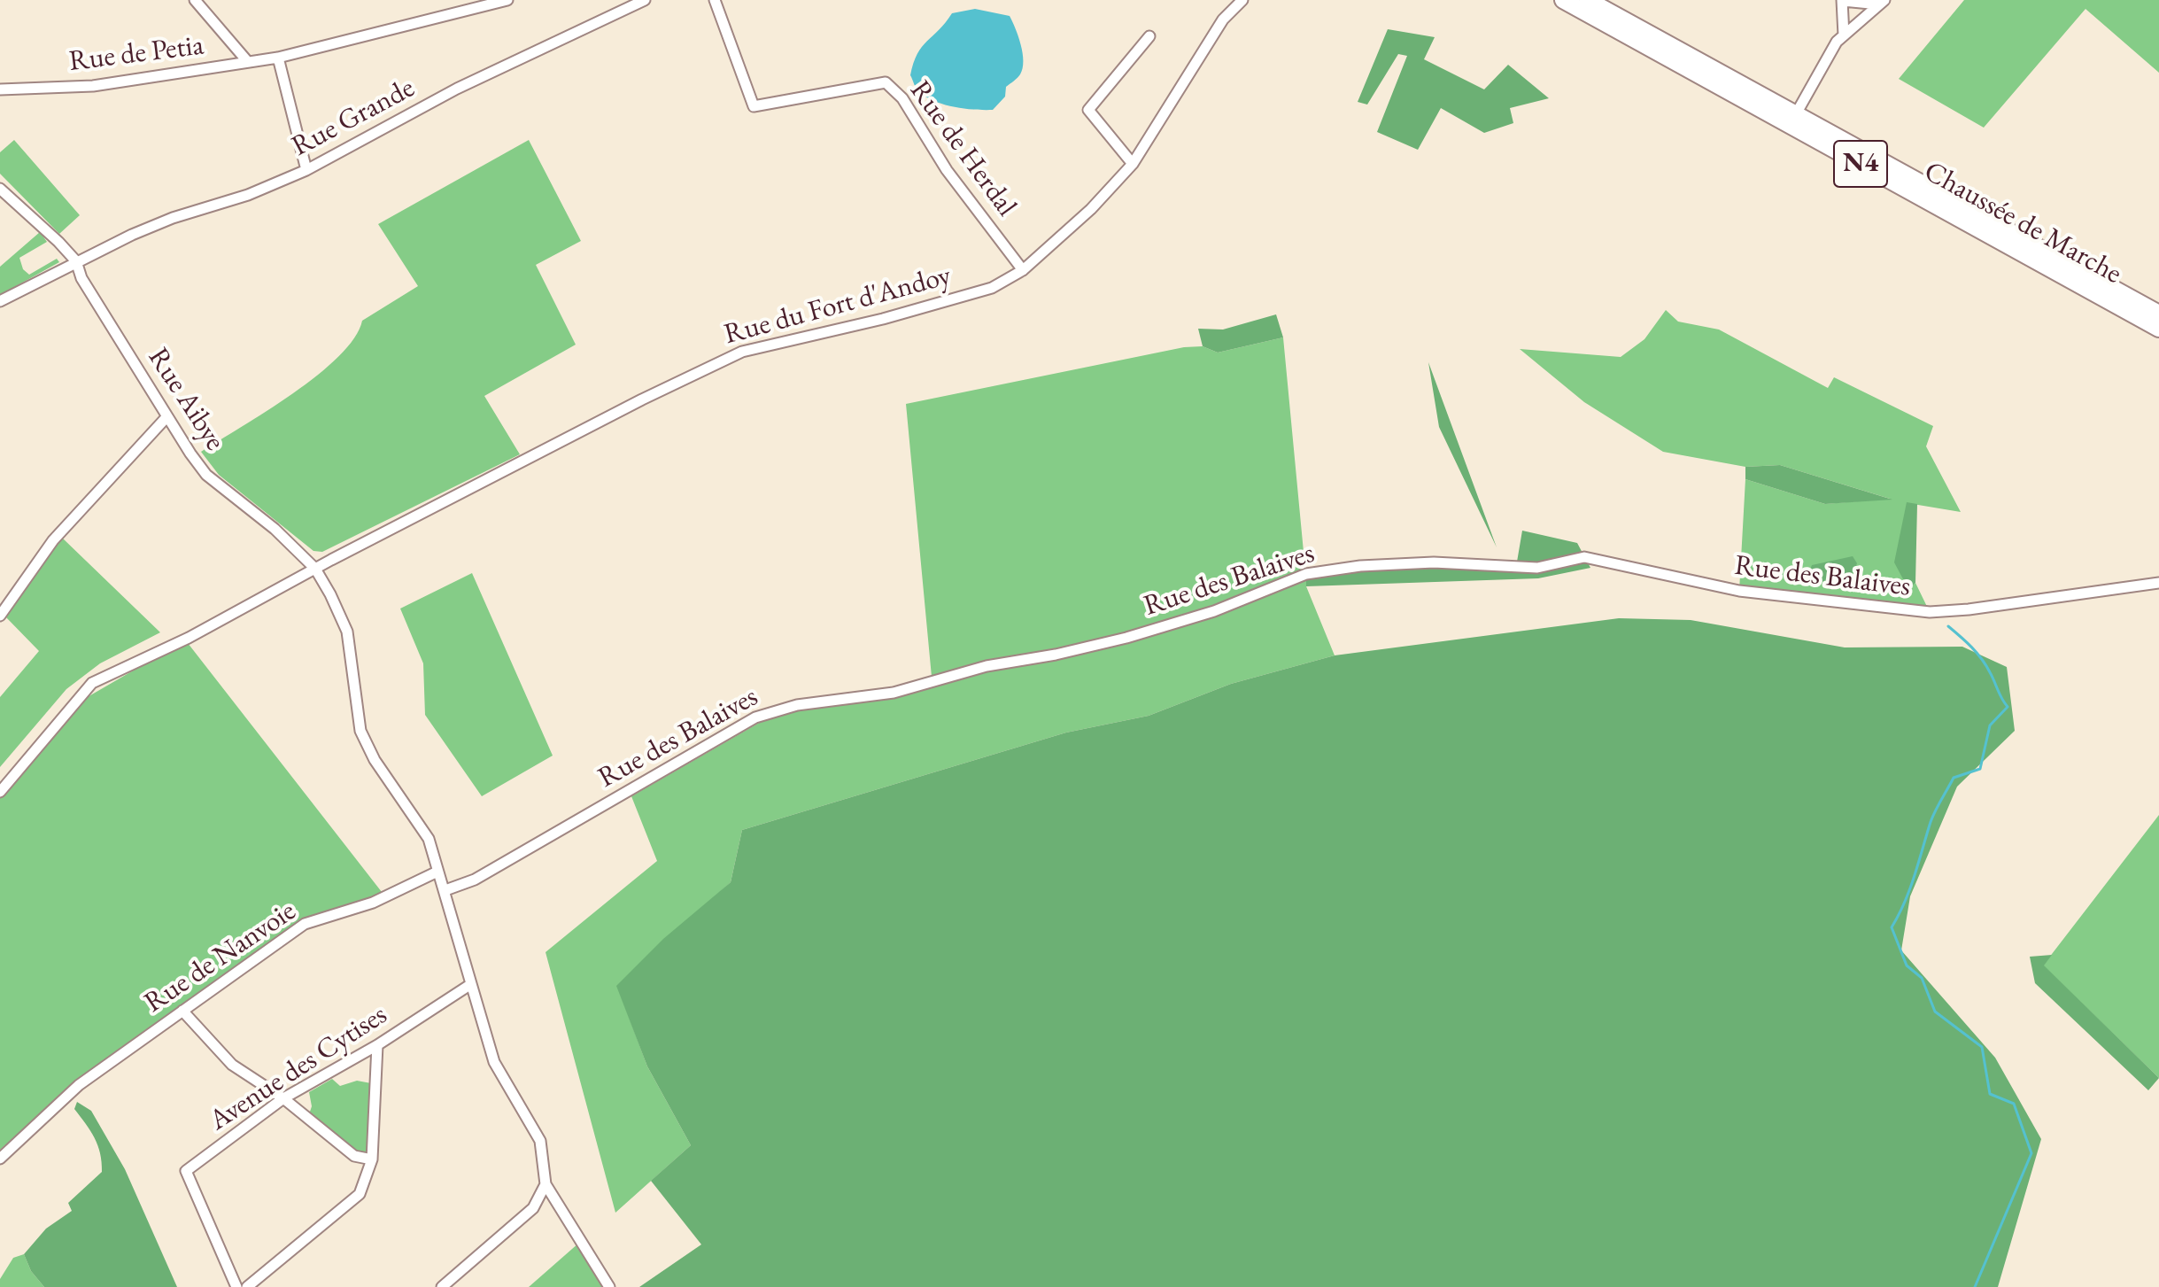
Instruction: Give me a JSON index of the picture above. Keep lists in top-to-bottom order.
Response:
{
  "streets": {
    "main road": ["N4", "Chaussée de Marche"],
    "street": [
      "Rue de Petia",
      "Rue Grande",
      "Rue de Herdal",
      "Rue du Fort d'Andoy",
      "Rue Aibye",
      "Rue des Balaives",
      "Rue de Nanvoie",
      "Avenue des Cytises"
    ]
  },
  "crossings": [
    ["Rue Grande", "Rue Aibye"],
    ["Rue de Herdal", "Rue du Fort d'Andoy"],
    ["Rue du Fort d'Andoy", "Rue Aibye"],
    ["Rue Aibye", "Rue des Balaives"],
    ["Rue Aibye", "Rue de Nanvoie"],
    ["Rue Aibye", "Avenue des Cytises"]
  ]
}
